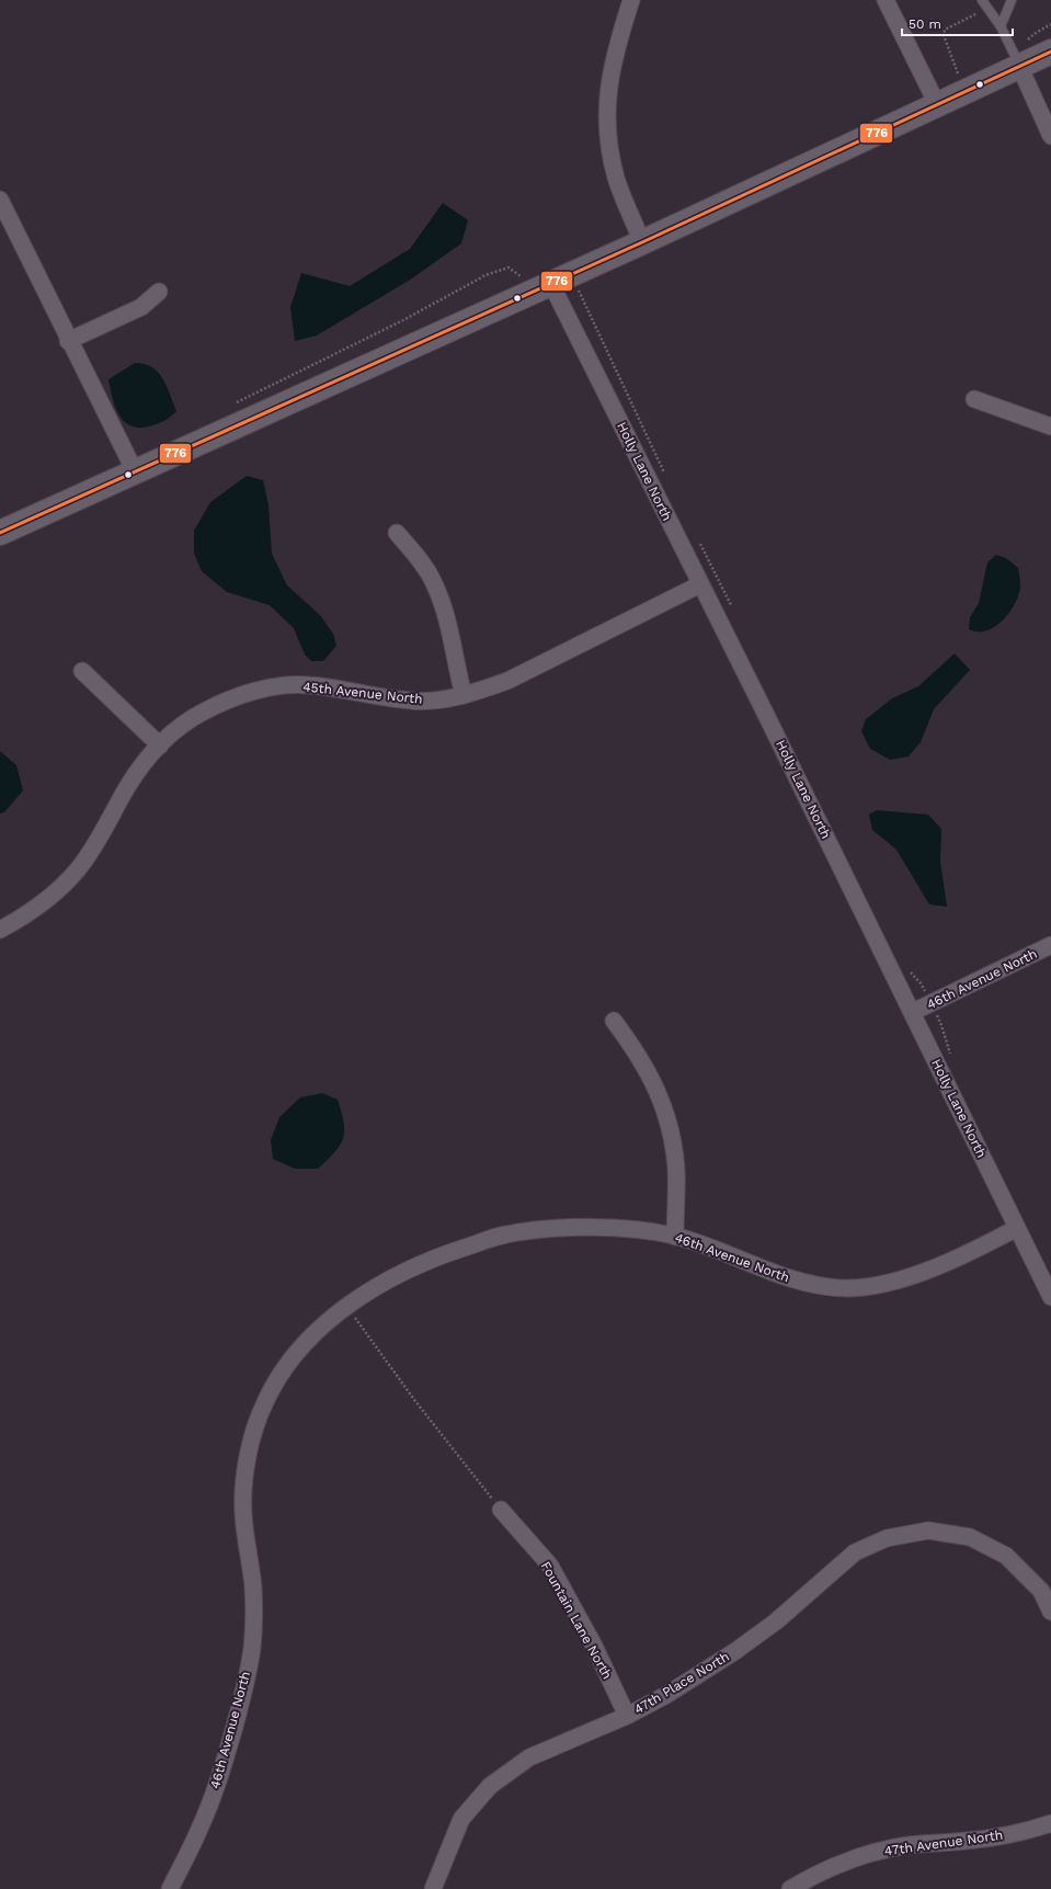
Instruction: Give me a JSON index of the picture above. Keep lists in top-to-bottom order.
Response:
{
  "streets": {
    "street": [
      "Holly Lane North",
      "45th Avenue North",
      "46th Avenue North",
      "Fountain Lane North",
      "47th Place North",
      "47th Avenue North"
    ]
  },
  "crossings": [
    ["Holly Lane North", "45th Avenue North"],
    ["Holly Lane North", "46th Avenue North"],
    ["Fountain Lane North", "47th Place North"]
  ],
  "lines": ["transit line 776"],
  "scale_bar": "50 m"
}
